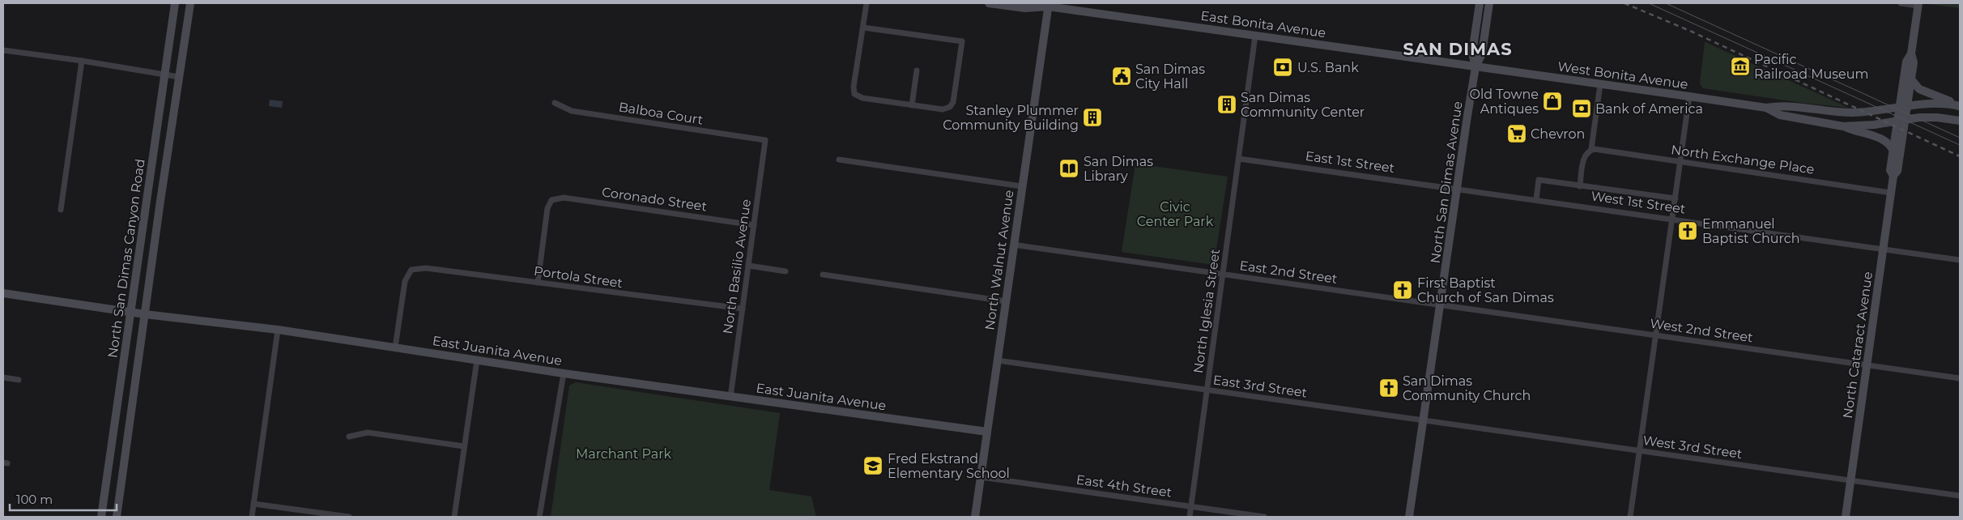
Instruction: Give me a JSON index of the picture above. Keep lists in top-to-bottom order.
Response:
{
  "streets": {
    "main road": [
      "East Bonita Avenue",
      "West Bonita Avenue",
      "North San Dimas Avenue",
      "North San Dimas Canyon Road",
      "North Walnut Avenue",
      "North Cataract Avenue",
      "East Juanita Avenue"
    ],
    "street": [
      "Balboa Court",
      "North Exchange Place",
      "East 1st Street",
      "Coronado Street",
      "West 1st Street",
      "North Basilio Avenue",
      "East 2nd Street",
      "Portola Street",
      "North Iglesia Street",
      "West 2nd Street",
      "East 3rd Street",
      "West 3rd Street",
      "East 4th Street"
    ]
  },
  "crossings": [
    ["East Bonita Avenue", "West Bonita Avenue"],
    ["East Bonita Avenue", "North San Dimas Avenue"],
    ["East Bonita Avenue", "North Walnut Avenue"],
    ["East Bonita Avenue", "North Iglesia Street"],
    ["West Bonita Avenue", "North San Dimas Avenue"],
    ["Balboa Court", "North Basilio Avenue"],
    ["North Exchange Place", "North Cataract Avenue"],
    ["East 1st Street", "North San Dimas Avenue"],
    ["East 1st Street", "West 1st Street"],
    ["East 1st Street", "North Iglesia Street"],
    ["North San Dimas Avenue", "West 1st Street"],
    ["North San Dimas Avenue", "East 2nd Street"],
    ["North San Dimas Avenue", "West 2nd Street"],
    ["North San Dimas Avenue", "East 3rd Street"],
    ["North San Dimas Avenue", "West 3rd Street"],
    ["Coronado Street", "North Basilio Avenue"],
    ["Coronado Street", "Portola Street"],
    ["West 1st Street", "North Cataract Avenue"],
    ["North San Dimas Canyon Road", "East Juanita Avenue"],
    ["North Walnut Avenue", "East 2nd Street"],
    ["North Walnut Avenue", "East Juanita Avenue"],
    ["North Walnut Avenue", "East 3rd Street"],
    ["North Walnut Avenue", "East 4th Street"],
    ["North Basilio Avenue", "Portola Street"],
    ["North Basilio Avenue", "East Juanita Avenue"],
    ["East 2nd Street", "North Iglesia Street"],
    ["East 2nd Street", "West 2nd Street"],
    ["Portola Street", "East Juanita Avenue"],
    ["North Iglesia Street", "East 3rd Street"],
    ["North Iglesia Street", "East 4th Street"],
    ["West 2nd Street", "North Cataract Avenue"],
    ["North Cataract Avenue", "West 3rd Street"],
    ["East 3rd Street", "West 3rd Street"]
  ],
  "districts": ["SAN DIMAS"],
  "parks": ["Civic Center Park", "Marchant Park"],
  "places": {
    "museum": ["Pacific Railroad Museum"],
    "bank": ["U.S. Bank", "Bank of America"],
    "public building": ["San Dimas City Hall"],
    "shop": ["Old Towne Antiques"],
    "building": ["San Dimas Community Center", "Stanley Plummer Community Building"],
    "supermarket": ["Chevron"],
    "library": ["San Dimas Library"],
    "church": ["Emmanuel Baptist Church", "First Baptist Church of San Dimas", "San Dimas Community Church"],
    "school or university": ["Fred Ekstrand Elementary School"]
  },
  "scale_bar": "100 m"
}
